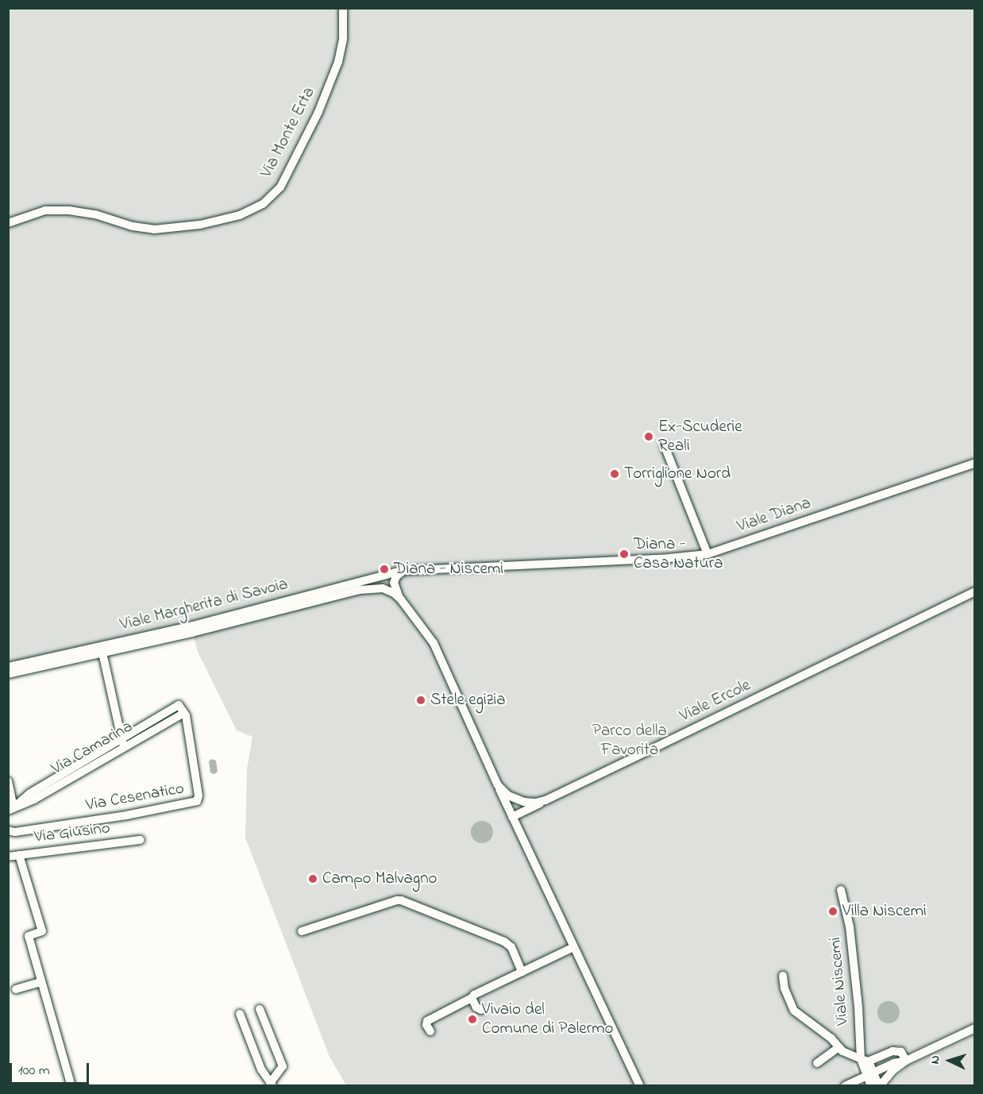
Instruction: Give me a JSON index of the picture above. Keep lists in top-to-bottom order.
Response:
{
  "streets": {
    "street": [
      "Via Monte Erta",
      "Viale Diana",
      "Viale Margherita di Savoia",
      "Viale Ercole",
      "Via Camarina",
      "Via Cesenatico",
      "Via Giusino",
      "Viale Niscemi"
    ]
  },
  "crossings": [
    ["Viale Diana", "Viale Margherita di Savoia"],
    ["Viale Margherita di Savoia", "Viale Ercole"],
    ["Via Camarina", "Via Cesenatico"]
  ],
  "parks": ["Parco della Favorita"],
  "places": [
    "Ex-Scuderie Reali",
    "Torriglione Nord",
    "Diana - Casa Natura",
    "Diana - Niscemi",
    "Stele egizia",
    "Campo Malvagno",
    "Villa Niscemi",
    "Vivaio del Comune di Palermo"
  ],
  "scale_bar": "100 m",
  "north": "left"
}
